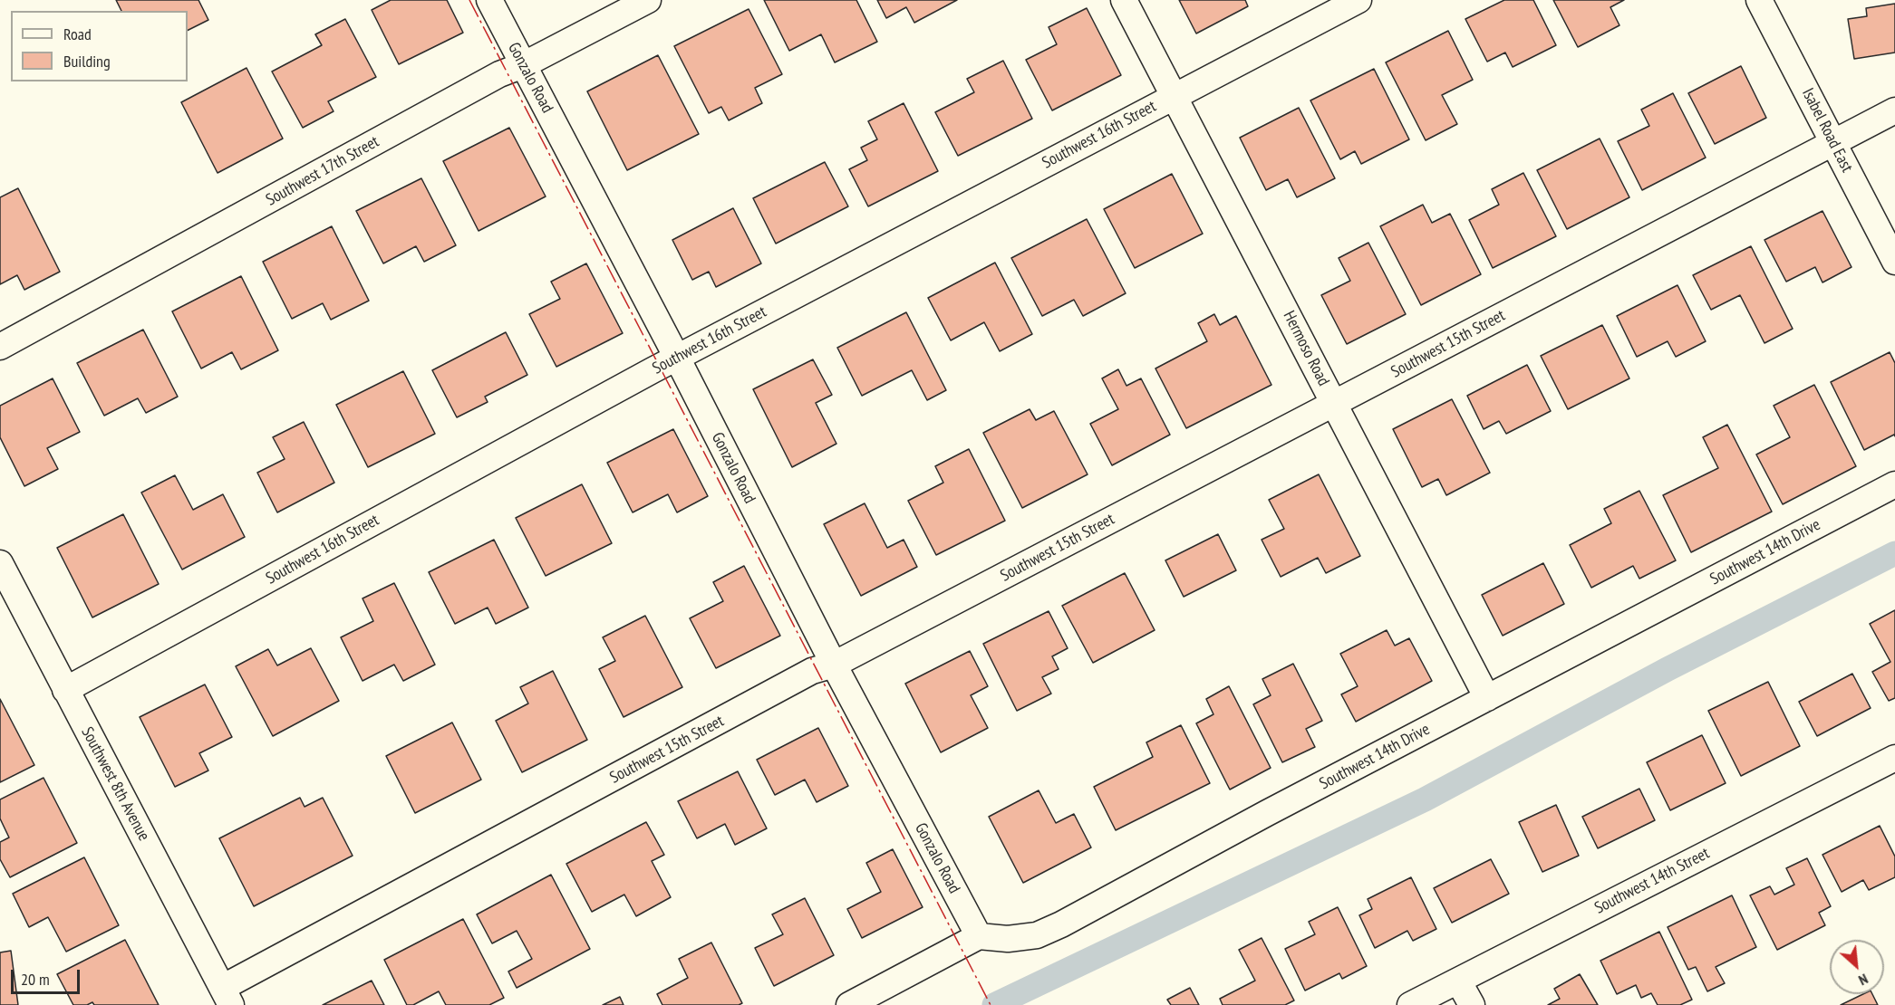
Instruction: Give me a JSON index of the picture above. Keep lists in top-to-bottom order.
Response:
{
  "streets": {
    "street": [
      "Gonzalo Road",
      "Isabel Road East",
      "Southwest 16th Street",
      "Southwest 17th Street",
      "Southwest 15th Street",
      "Hermoso Road",
      "Southwest 14th Drive",
      "Southwest 8th Avenue",
      "Southwest 14th Street"
    ]
  },
  "crossings": [
    ["Gonzalo Road", "Southwest 16th Street"],
    ["Gonzalo Road", "Southwest 17th Street"],
    ["Gonzalo Road", "Southwest 15th Street"],
    ["Gonzalo Road", "Southwest 14th Drive"],
    ["Isabel Road East", "Southwest 15th Street"],
    ["Southwest 16th Street", "Hermoso Road"],
    ["Southwest 16th Street", "Southwest 8th Avenue"],
    ["Southwest 15th Street", "Hermoso Road"],
    ["Southwest 15th Street", "Southwest 8th Avenue"],
    ["Hermoso Road", "Southwest 14th Drive"]
  ],
  "legend": ["Road", "Building"],
  "scale_bar": "20 m",
  "north": "bottom right"
}
